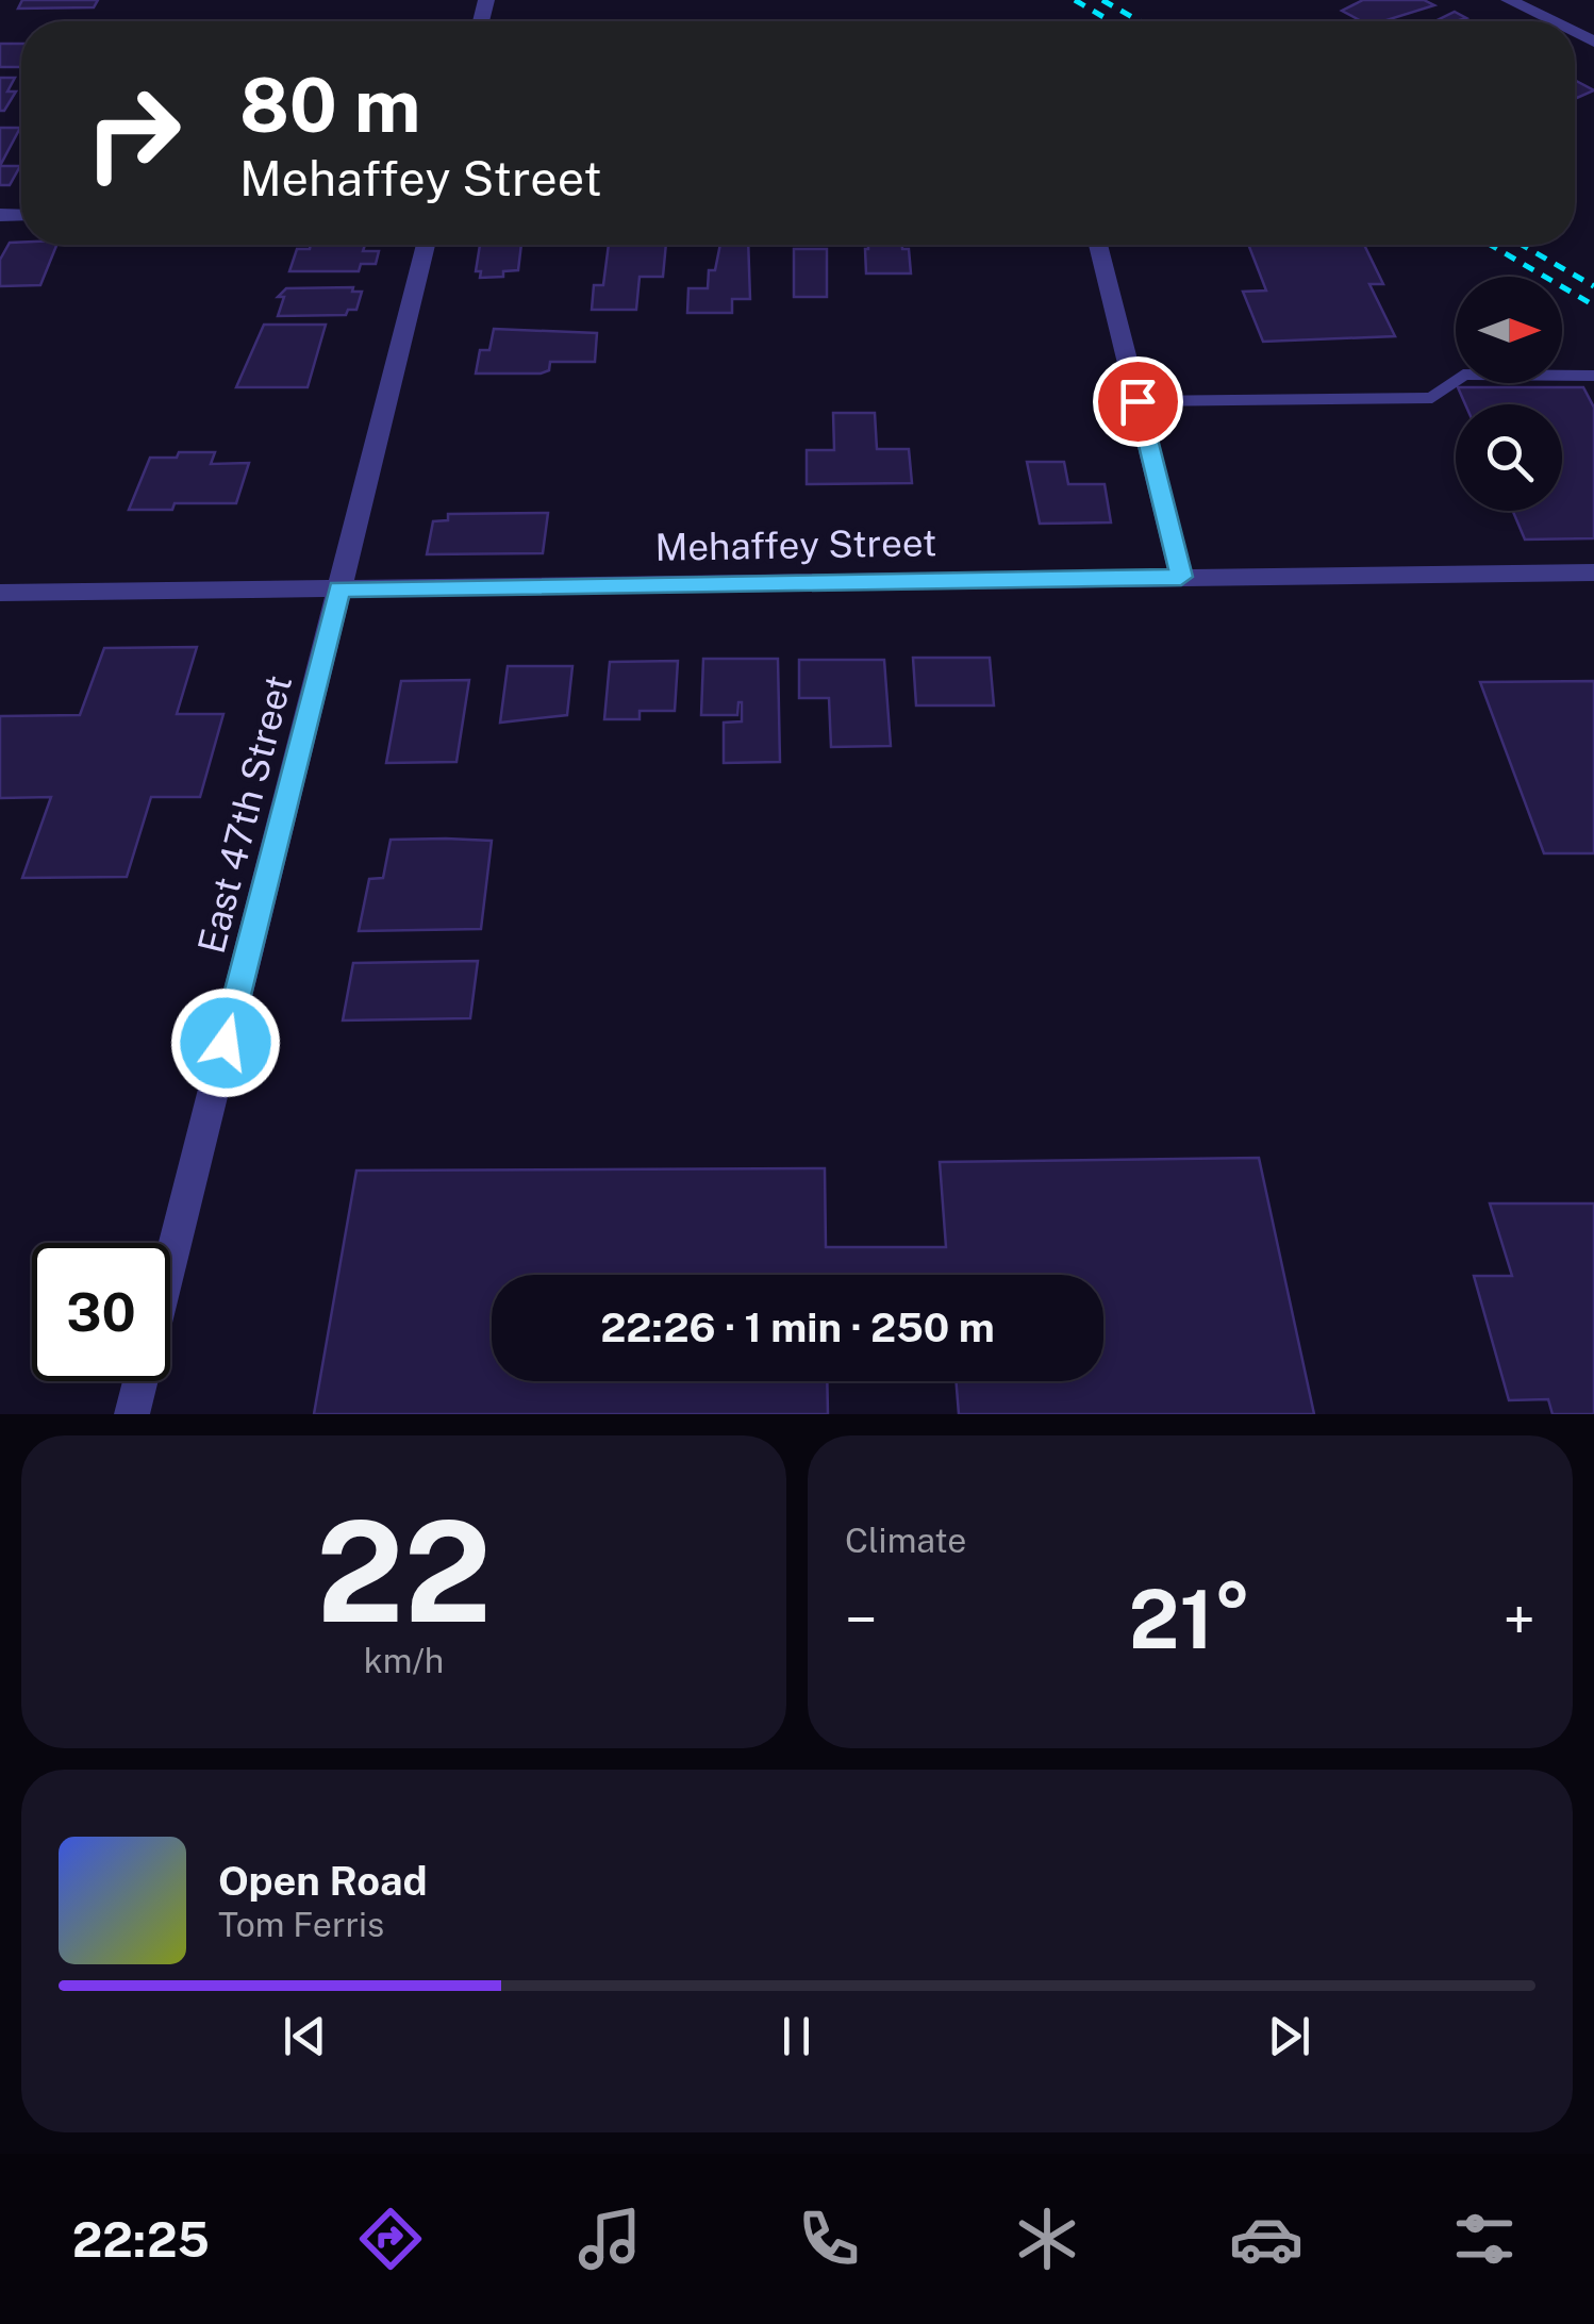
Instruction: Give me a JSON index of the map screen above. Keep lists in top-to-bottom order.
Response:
{
  "streets": {
    "street": ["Mehaffey Street", "East 47th Street"]
  },
  "crossings": [
    ["Mehaffey Street", "East 47th Street"]
  ],
  "north": "right",
  "page": {
    "turn": ["80 m", "Mehaffey Street"],
    "limit": "30",
    "trip": "22:26 · 1 min · 250 m",
    "tile": [
      ["22", "km/h"],
      "Climate"
    ],
    "heat": ["−", "21°", "+"],
    "song": ["Open Road", "Tom Ferris"],
    "tabs": "22:25"
  }
}
